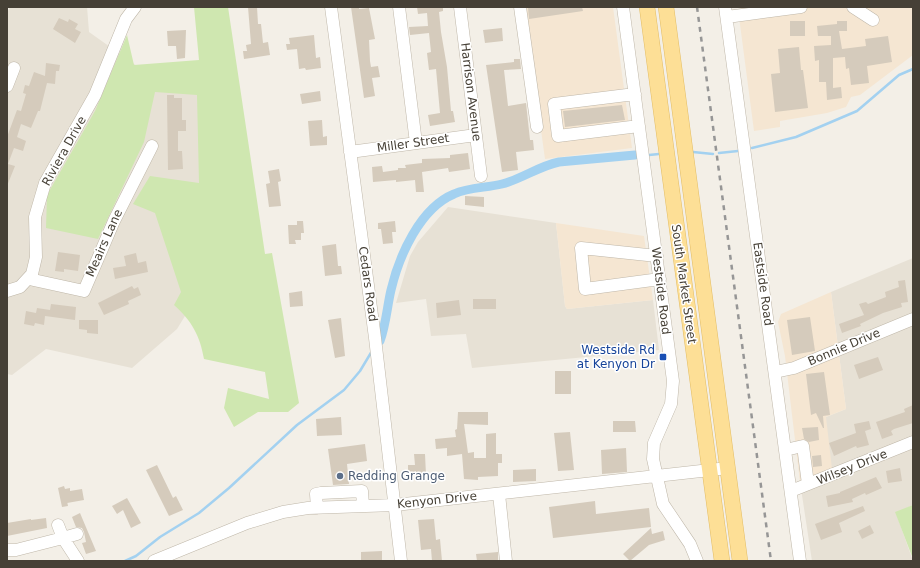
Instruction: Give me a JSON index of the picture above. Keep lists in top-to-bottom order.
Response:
{
  "streets": {
    "main road": ["South Market Street"],
    "street": [
      "Harrison Avenue",
      "Miller Street",
      "Riviera Drive",
      "Meairs Lane",
      "Cedars Road",
      "Eastside Road",
      "Westside Road",
      "Bonnie Drive",
      "Wilsey Drive",
      "Kenyon Drive"
    ]
  },
  "crossings": [
    ["Harrison Avenue", "Miller Street"],
    ["Miller Street", "Cedars Road"],
    ["Riviera Drive", "Meairs Lane"],
    ["Cedars Road", "Kenyon Drive"],
    ["South Market Street", "Kenyon Drive"],
    ["Eastside Road", "Bonnie Drive"],
    ["Eastside Road", "Wilsey Drive"],
    ["Westside Road", "Kenyon Drive"]
  ],
  "places": {
    "transit": ["Westside Rd at Kenyon Dr"],
    "other": ["Redding Grange"]
  }
}
